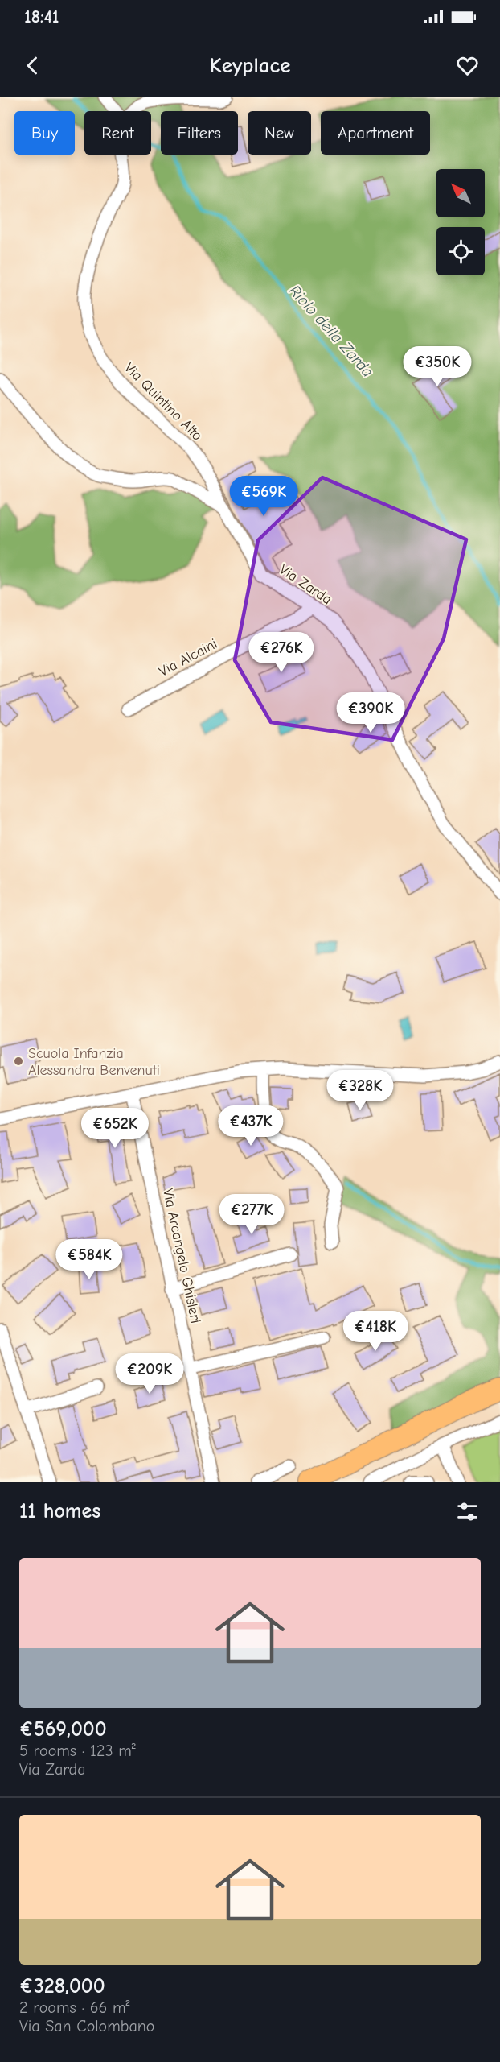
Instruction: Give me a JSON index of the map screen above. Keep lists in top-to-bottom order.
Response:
{
  "streets": {
    "street": [
      "Via Quintino Alto",
      "Via Zarda",
      "Via Alcaini",
      "Via Arcangelo Ghisleri"
    ]
  },
  "crossings": [
    ["Via Quintino Alto", "Via Zarda"],
    ["Via Zarda", "Via Alcaini"]
  ],
  "water": ["Riolo della Zarda"],
  "places": ["Scuola Infanzia Alessandra Benvenuti"],
  "north": "top left",
  "page": {
    "status": "18:41",
    "header": "Keyplace",
    "chip": [
      "Buy",
      "Rent",
      "Filters",
      "New",
      "Apartment"
    ],
    "price": [
      "€350K",
      "€569K",
      "€276K",
      "€390K",
      "€328K",
      "€437K",
      "€652K",
      "€277K",
      "€584K",
      "€418K",
      "€209K"
    ],
    "heading": "11 homes",
    "list": [
      {
        "name": "€569,000",
        "note": "5 rooms · 123 m² · Via Zarda"
      },
      {
        "name": "€328,000",
        "note": "2 rooms · 66 m² · Via San Colombano"
      }
    ]
  }
}
